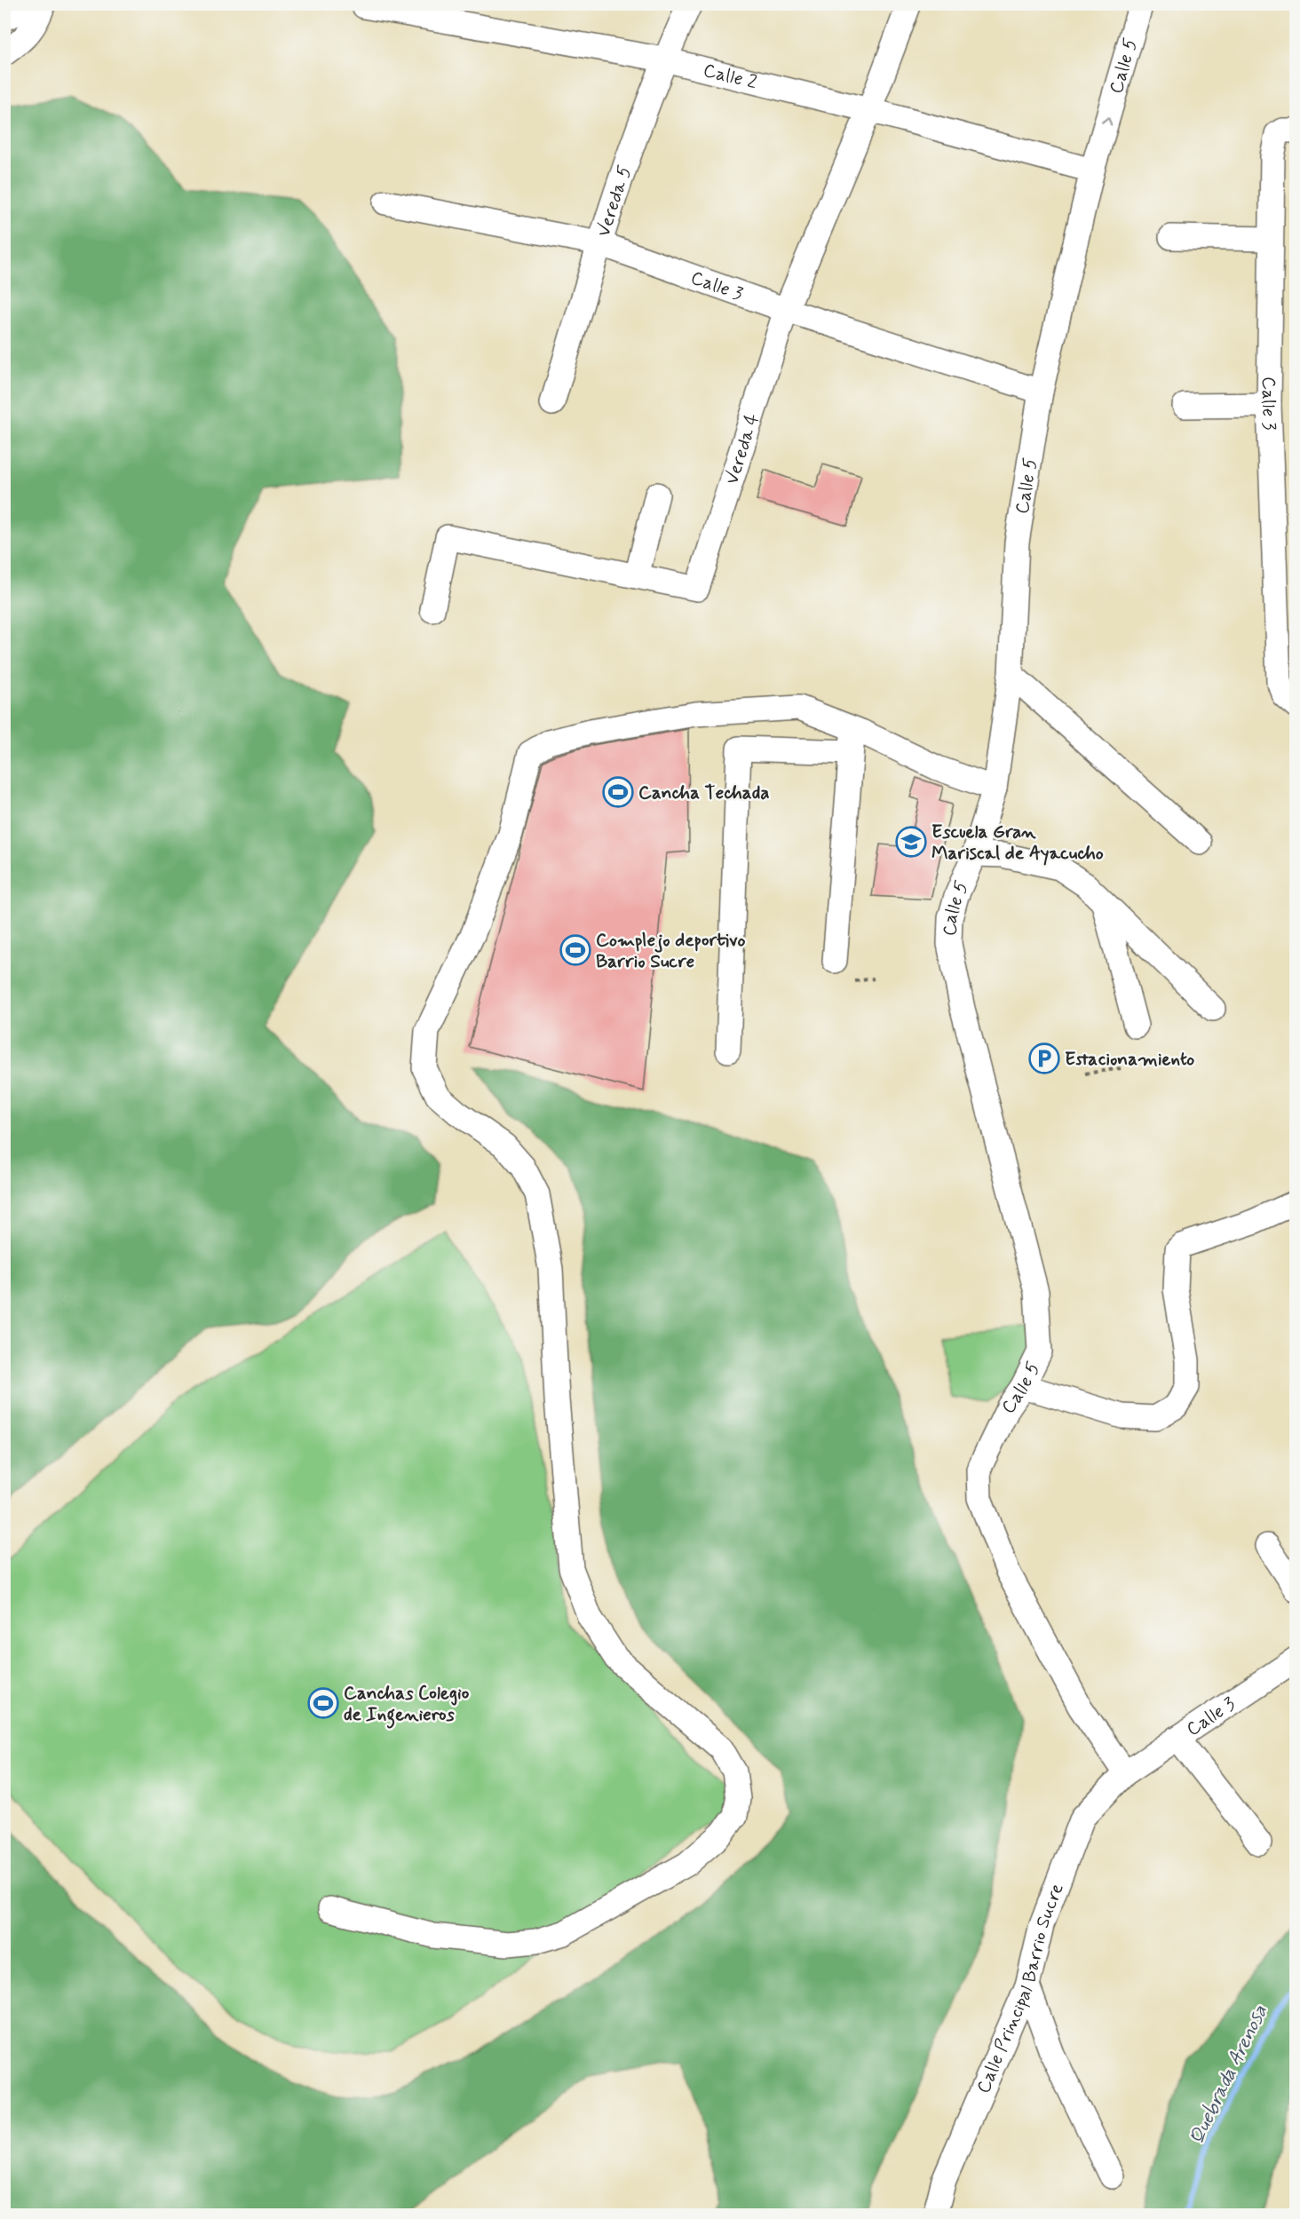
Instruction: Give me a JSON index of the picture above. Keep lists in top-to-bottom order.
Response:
{
  "streets": {
    "street": [
      "Calle 5",
      "Calle 2",
      "Vereda 5",
      "Calle 3",
      "Vereda 4",
      "Calle Principal Barrio Sucre"
    ]
  },
  "crossings": [
    ["Calle 5", "Calle 2"],
    ["Calle 5", "Calle 3"],
    ["Calle 5", "Calle Principal Barrio Sucre"],
    ["Calle 2", "Vereda 5"],
    ["Calle 2", "Vereda 4"],
    ["Vereda 5", "Calle 3"],
    ["Calle 3", "Vereda 4"],
    ["Calle 3", "Calle Principal Barrio Sucre"]
  ],
  "water": ["Quebrada Arenosa"],
  "places": {
    "sports": ["Cancha Techada", "Complejo deportivo Barrio Sucre", "Canchas Colegio de Ingenieros"],
    "school or university": ["Escuela Gran Mariscal de Ayacucho"],
    "parking": ["Estacionamiento"]
  }
}
